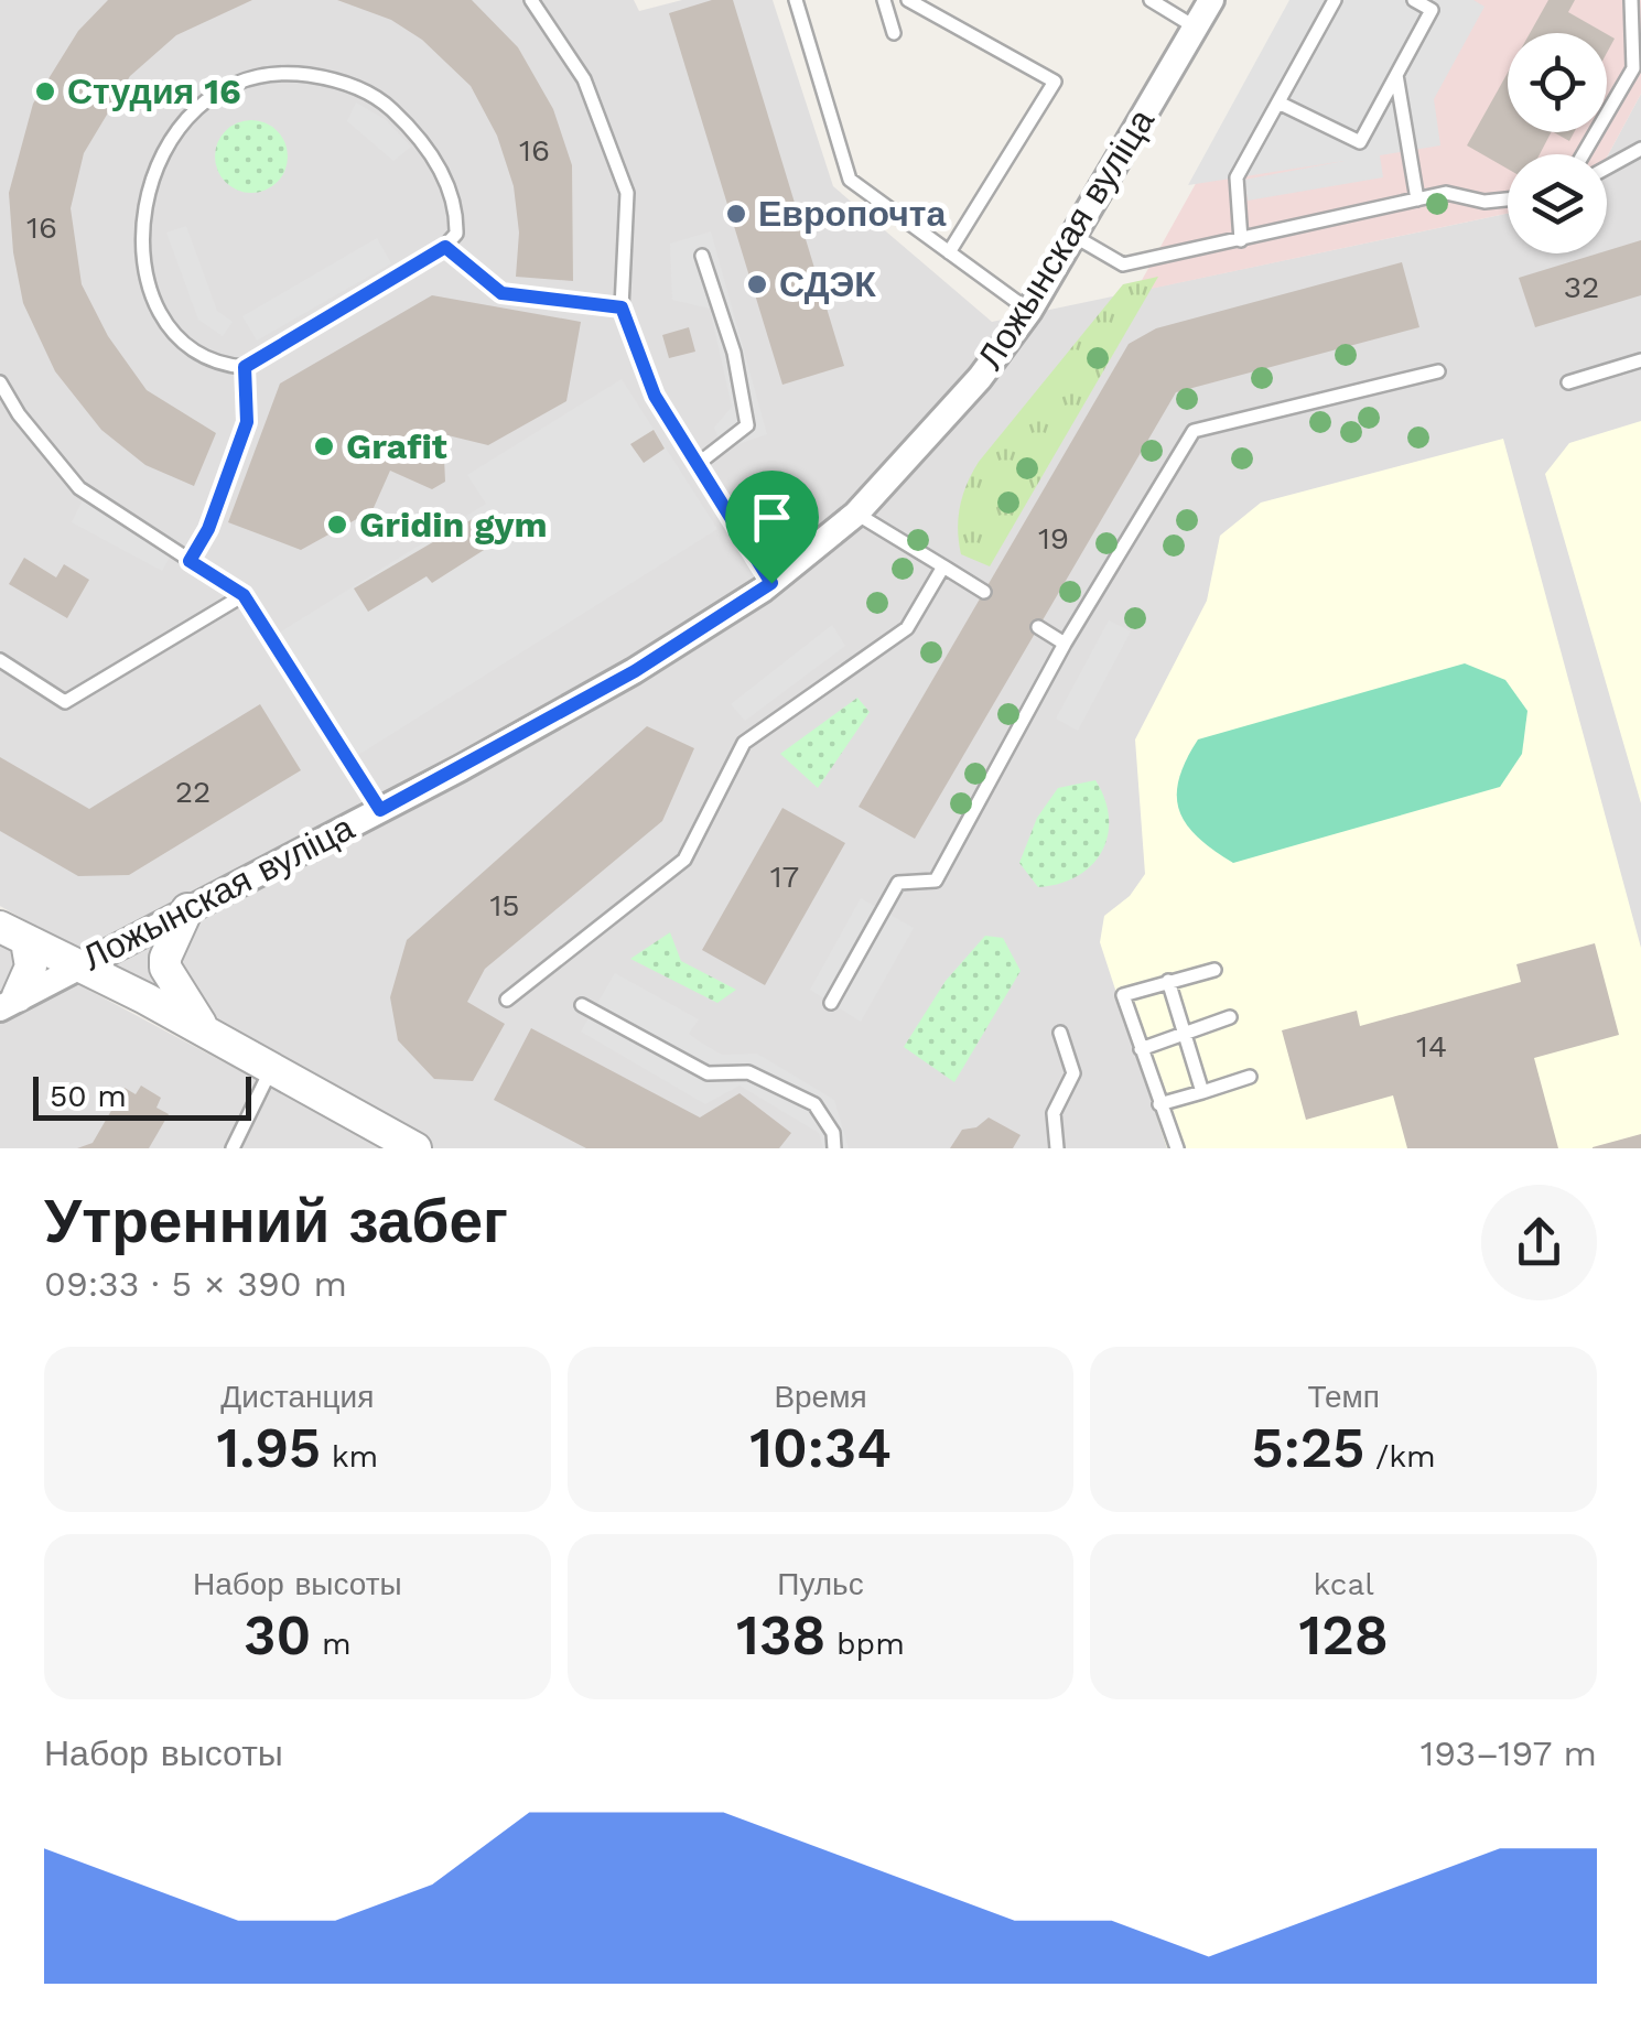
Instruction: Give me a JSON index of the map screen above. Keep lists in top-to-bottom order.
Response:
{
  "streets": {
    "street": ["Ложынская вуліца"]
  },
  "places": [
    "Студия 16",
    "Европочта",
    "СДЭК",
    "Grafit",
    "Gridin gym"
  ],
  "house_numbers": [
    "16",
    "16",
    "32",
    "19",
    "22",
    "17",
    "15",
    "14"
  ],
  "scale_bar": "50 m",
  "page": {
    "scale": "50 m",
    "heading": ["Утренний забег", "09:33 · 5 × 390 m"],
    "stats": [
      ["Дистанция", "1.95 km"],
      ["Время", "10:34"],
      ["Темп", "5:25 /km"],
      ["Набор высоты", "30 m"],
      ["Пульс", "138 bpm"],
      ["kcal", "128"]
    ],
    "chart": ["Набор высоты", "193–197 m"]
  }
}
